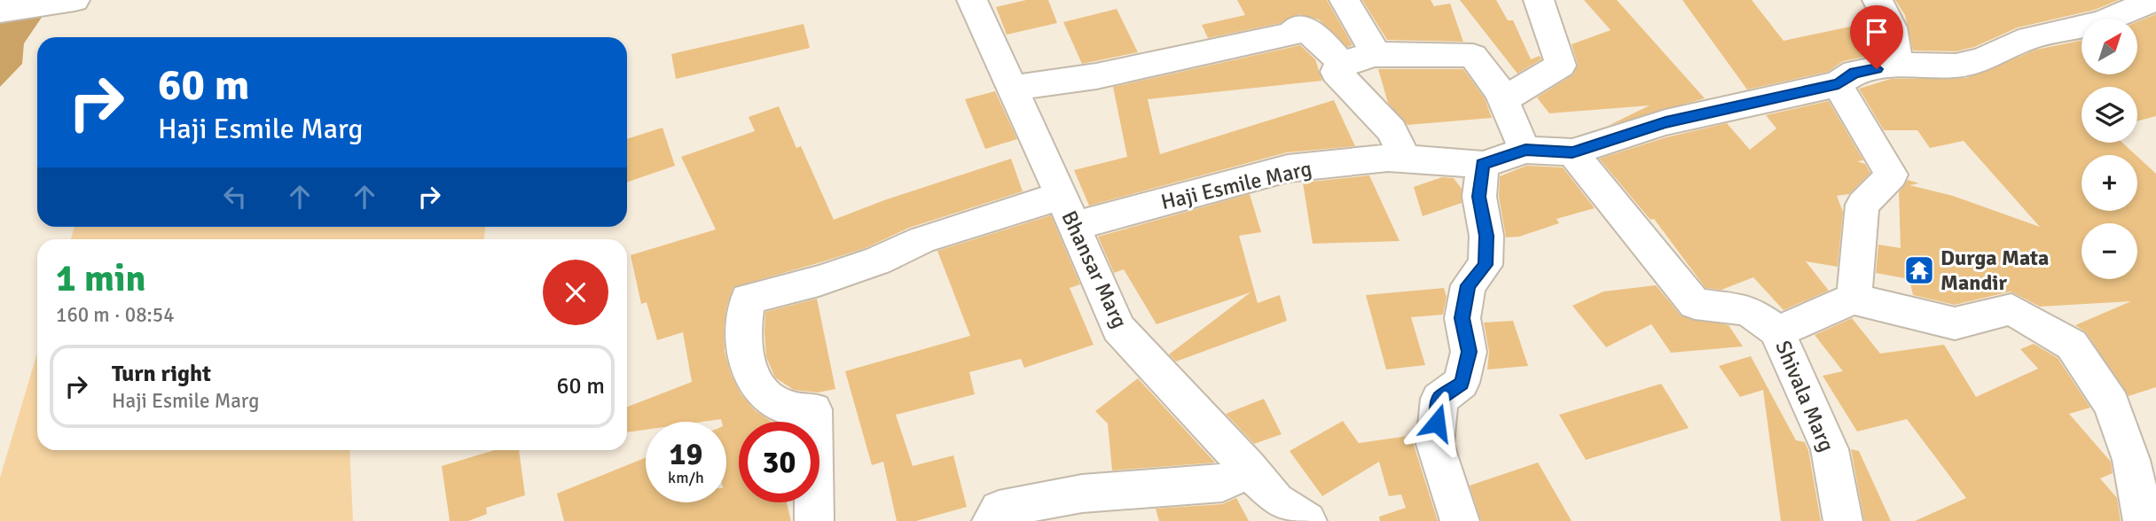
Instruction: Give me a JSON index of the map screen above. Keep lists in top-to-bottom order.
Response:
{
  "streets": {
    "street": ["Haji Esmile Marg", "Bhansar Marg", "Shivala Marg"]
  },
  "crossings": [
    ["Haji Esmile Marg", "Bhansar Marg"],
    ["Haji Esmile Marg", "Shivala Marg"]
  ],
  "places": {
    "temple": ["Durga Mata Mandir"]
  },
  "north": "top right",
  "page": {
    "map_buttons": ["+", "−"],
    "turn": ["60 m", "Haji Esmile Marg"],
    "heading": ["1 min", "160 m · 08:54"],
    "list": [
      {
        "name": "Turn right",
        "note": "Haji Esmile Marg",
        "value": "60 m"
      }
    ],
    "speed": "19 km/h",
    "limit": "30"
  }
}
